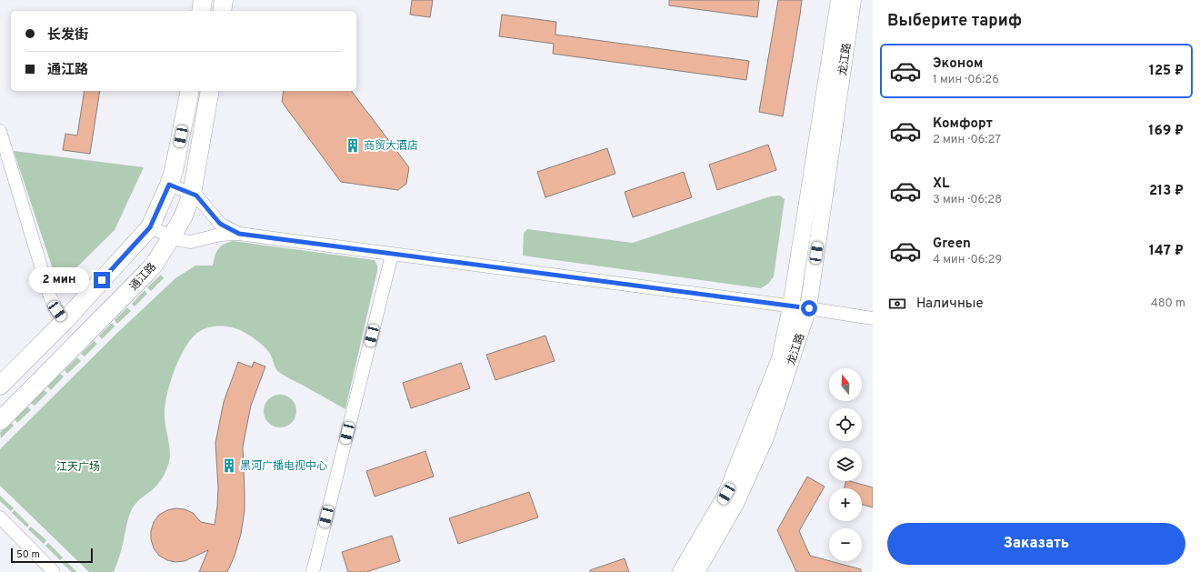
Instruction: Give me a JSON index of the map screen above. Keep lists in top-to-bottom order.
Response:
{
  "streets": {
    "main road": ["通江路"],
    "street": ["龙江路"]
  },
  "parks": ["江天广场"],
  "places": {
    "building": ["商贸大酒店", "黑河广播电视中心"]
  },
  "scale_bar": "50 m",
  "north": "top",
  "page": {
    "heading": "Выберите тариф",
    "banner": ["长发街", "通江路"],
    "list": [
      {
        "name": "Эконом",
        "note": "1 мин · 06:26",
        "value": "125 ₽"
      },
      {
        "name": "Комфорт",
        "note": "2 мин · 06:27",
        "value": "169 ₽"
      },
      {
        "name": "XL",
        "note": "3 мин · 06:28",
        "value": "213 ₽"
      },
      {
        "name": "Green",
        "note": "4 мин · 06:29",
        "value": "147 ₽"
      }
    ],
    "bubble": "2 мин",
    "pay": ["Наличные", "480 m"],
    "map_buttons": ["+", "−"],
    "buttons": "Заказать",
    "scale": "50 m"
  }
}
